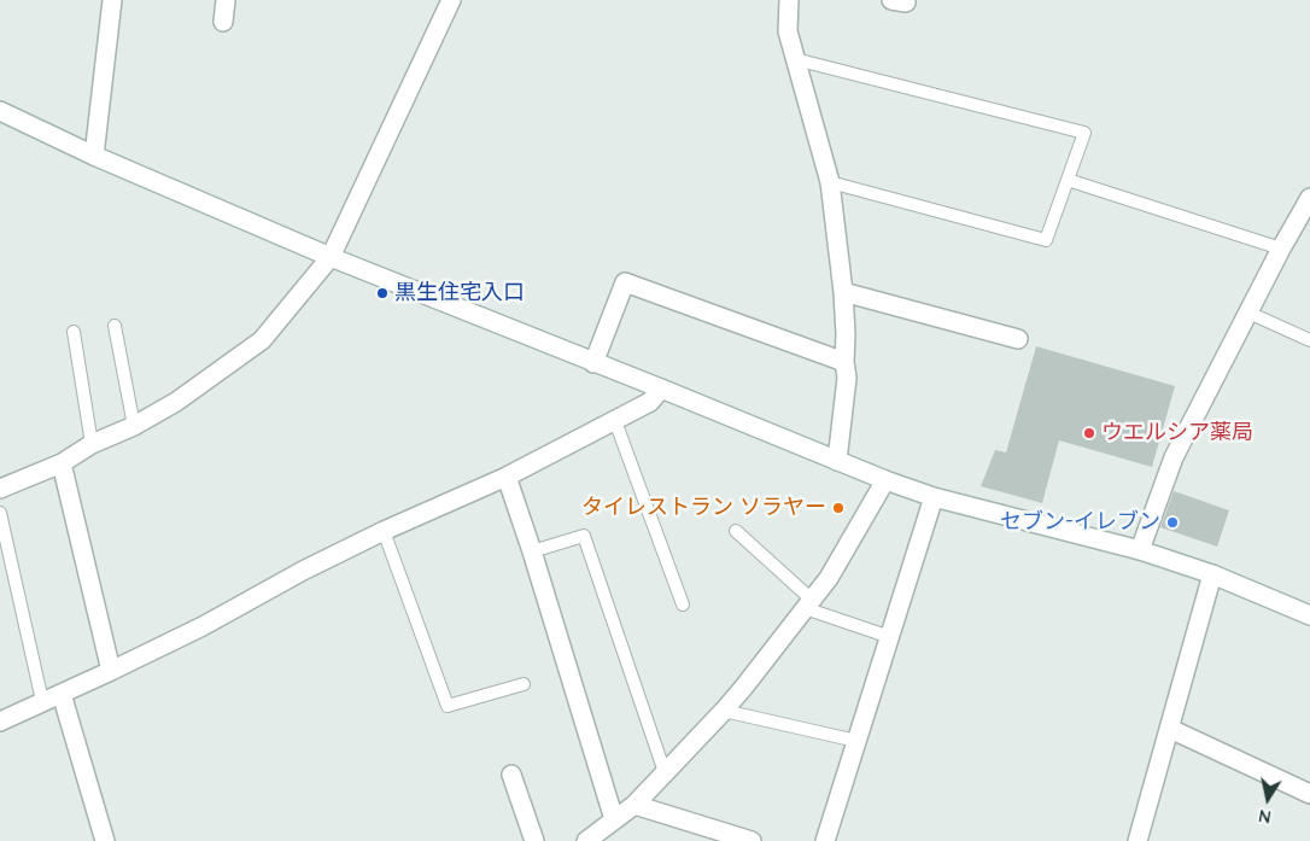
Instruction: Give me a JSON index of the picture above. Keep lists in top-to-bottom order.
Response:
{
  "places": [
    "黒生住宅入口",
    "ウエルシア薬局",
    "タイレストラン ソラヤー",
    "セブン-イレブン"
  ],
  "north": "bottom"
}
